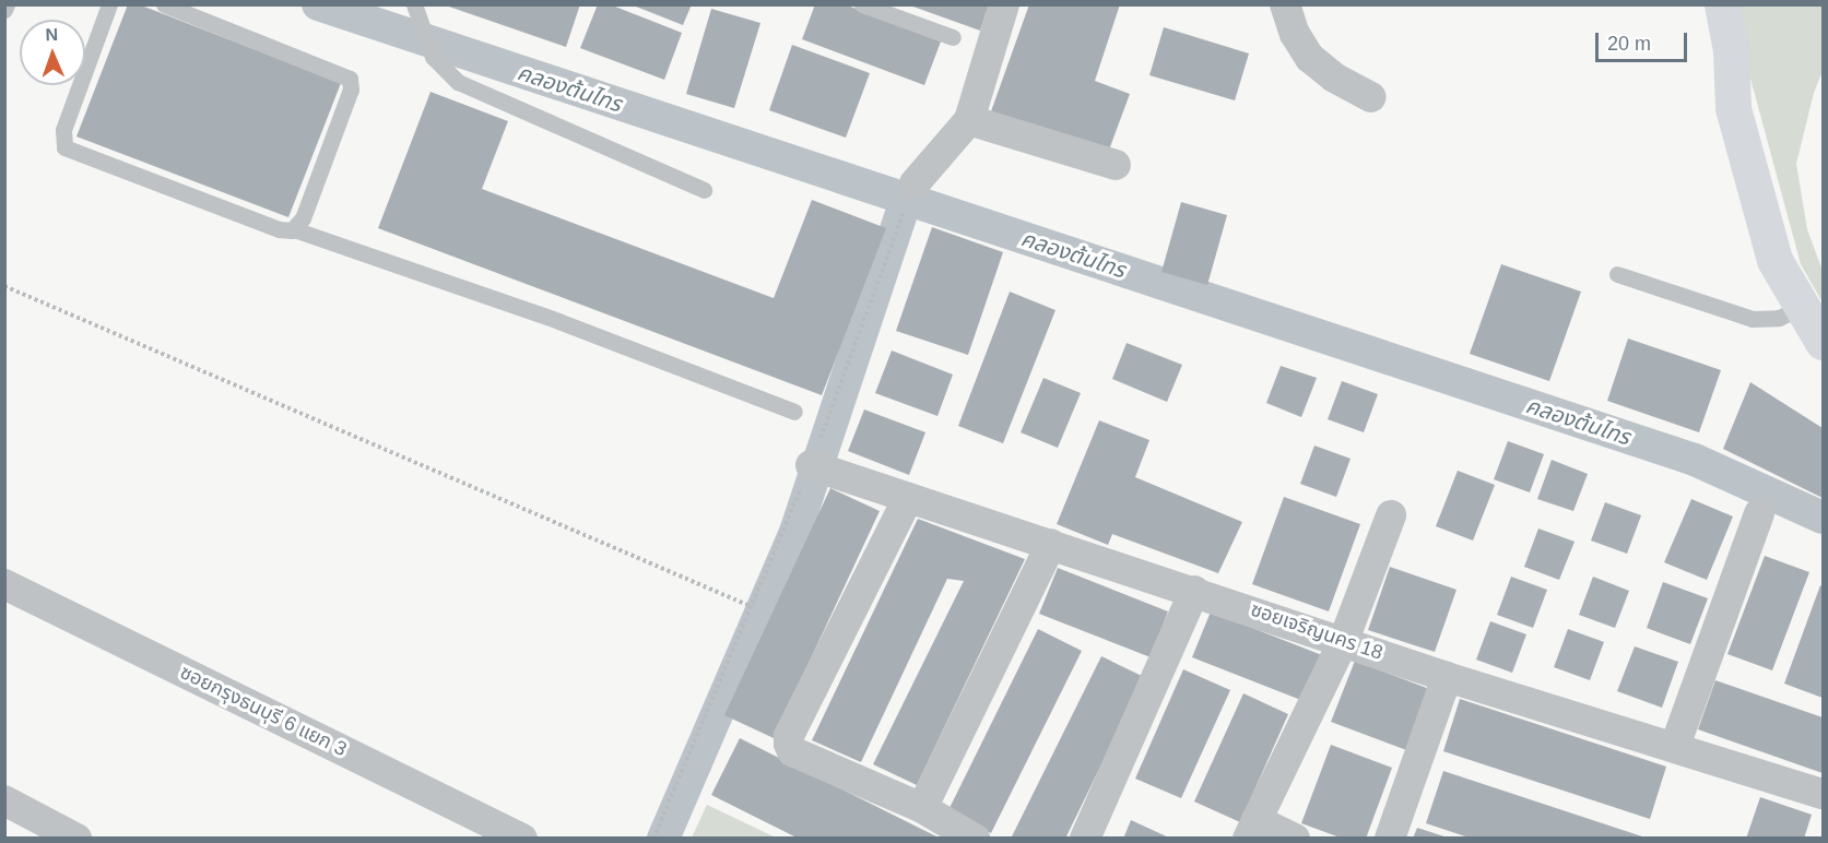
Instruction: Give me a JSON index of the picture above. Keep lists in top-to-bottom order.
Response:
{
  "streets": {
    "street": ["ซอยเจริญนคร 18", "ซอยกรุงธนบุรี 6 แยก 3"]
  },
  "water": ["คลองต้นไทร"],
  "scale_bar": "20 m",
  "north": "top"
}
